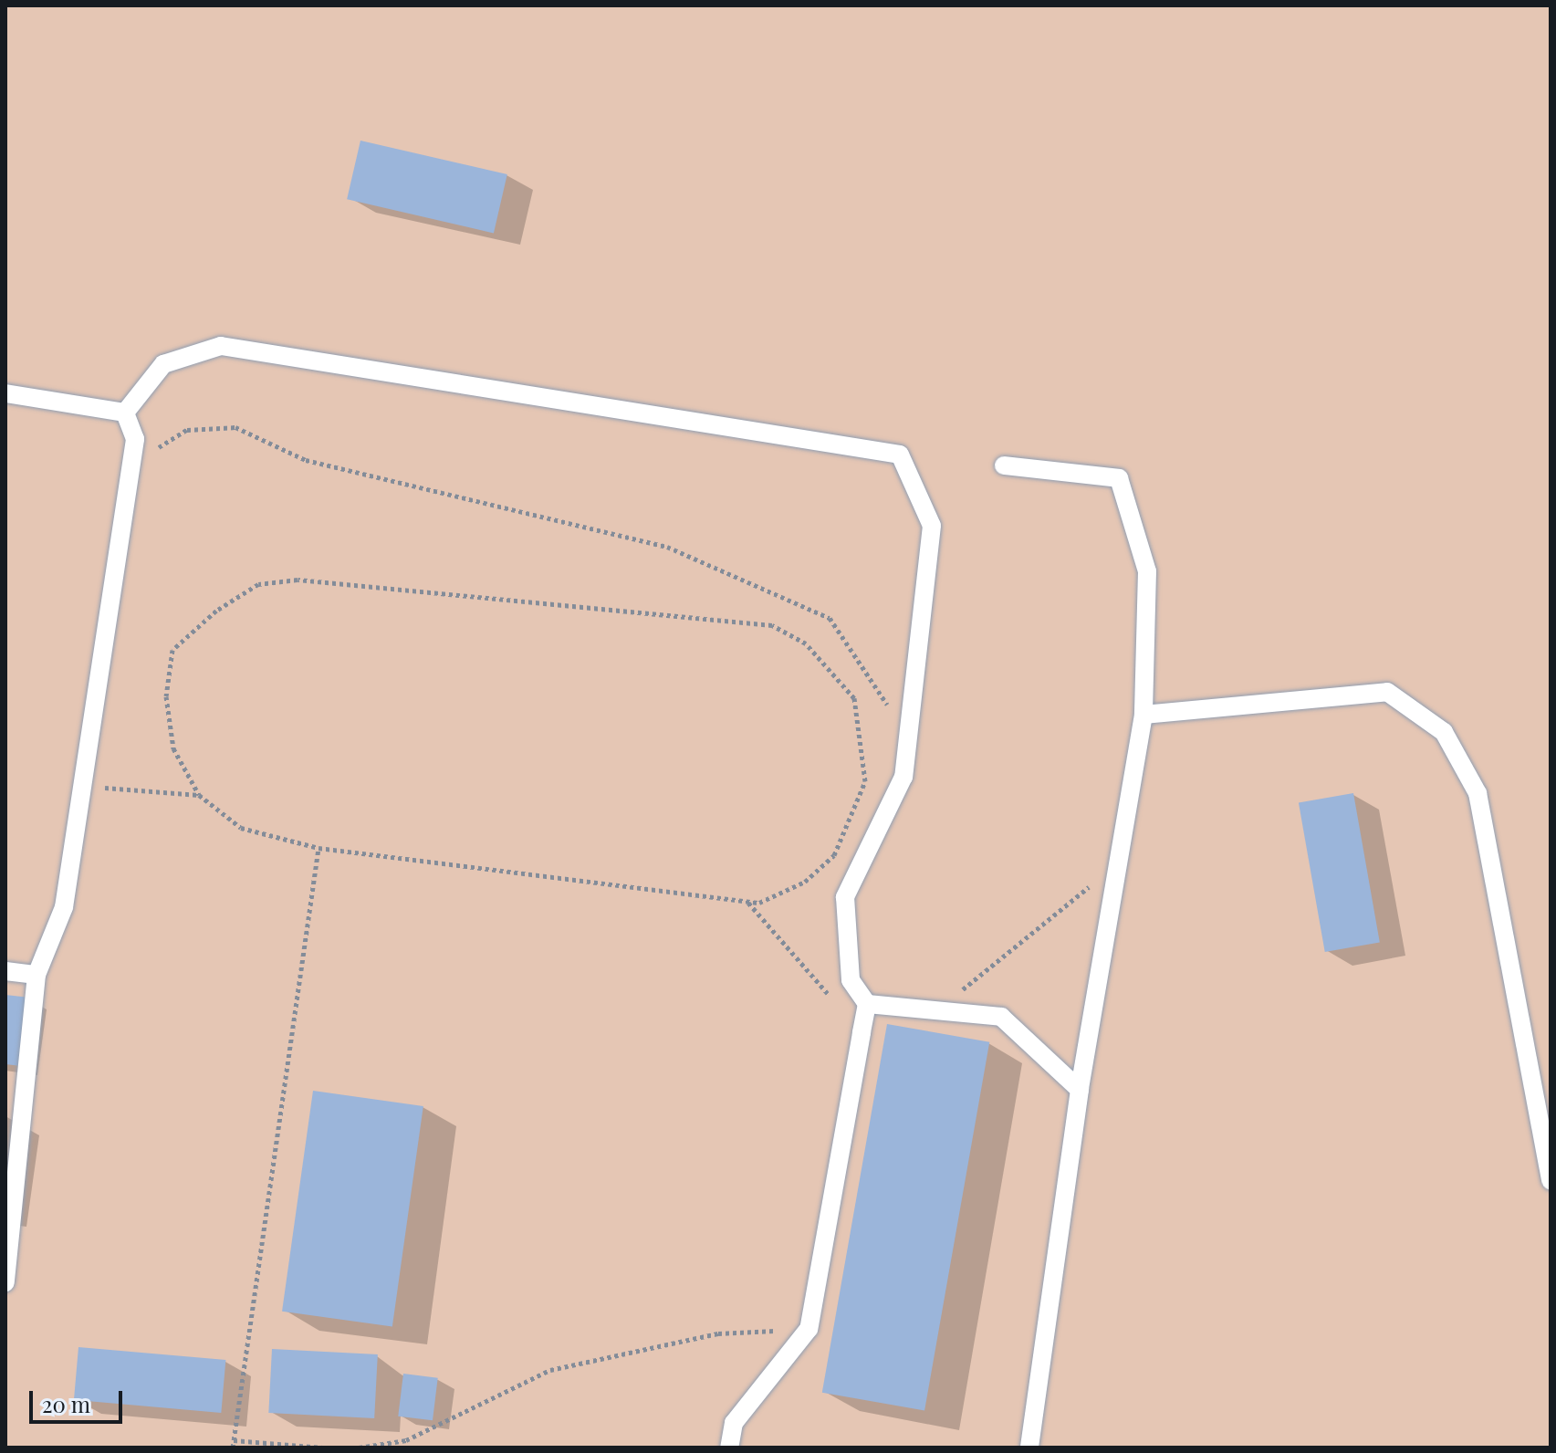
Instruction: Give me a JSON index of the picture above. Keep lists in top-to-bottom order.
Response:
{
  "scale_bar": "20 m"
}
